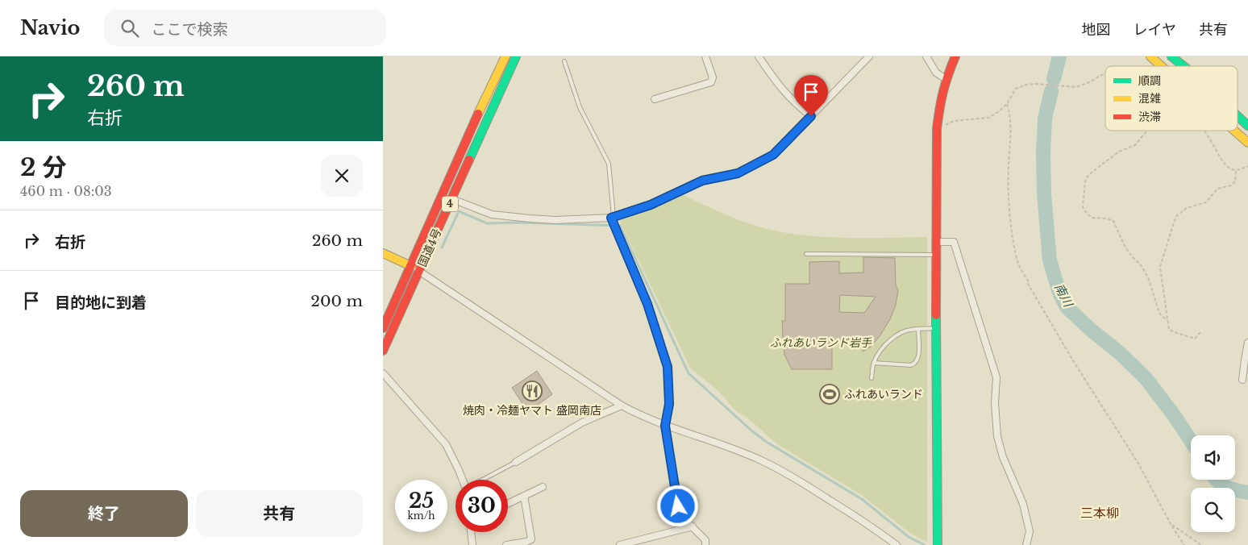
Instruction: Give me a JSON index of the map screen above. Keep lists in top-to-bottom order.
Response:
{
  "streets": {
    "main road": ["4", "国道4号"]
  },
  "districts": ["三本柳"],
  "water": ["南川"],
  "parks": ["ふれあいランド岩手"],
  "places": {
    "restaurant": ["焼肉・冷麺ヤマト 盛岡南店"],
    "sports": ["ふれあいランド"]
  },
  "legend": ["順調", "混雑", "渋滞"],
  "page": {
    "header": "Navio",
    "search": "ここで検索",
    "nav": ["地図", "レイヤ", "共有"],
    "turn": ["260 m", "右折"],
    "heading": ["2 分", "460 m · 08:03"],
    "list": [
      {
        "name": "右折",
        "value": "260 m"
      },
      {
        "name": "目的地に到着",
        "value": "200 m"
      }
    ],
    "speed": "25 km/h",
    "limit": "30",
    "buttons": ["終了", "共有"]
  }
}
